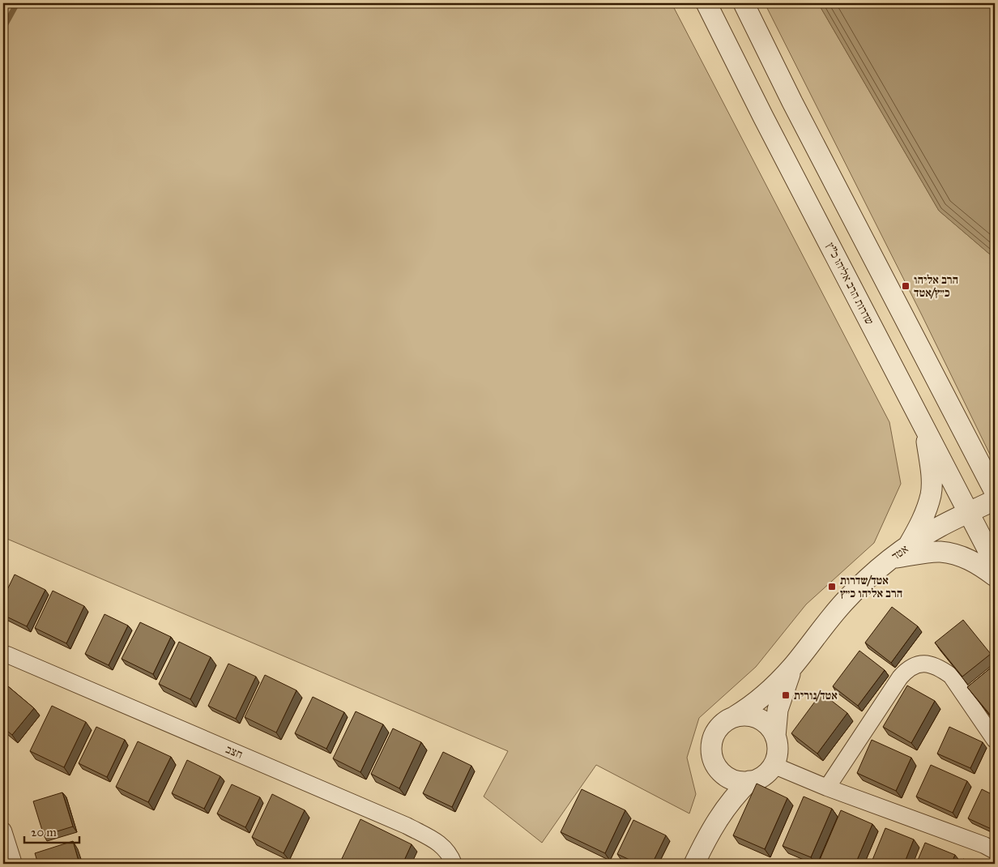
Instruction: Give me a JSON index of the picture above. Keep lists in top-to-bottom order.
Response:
{
  "streets": {
    "street": ["שדרות הרב אליהו כ\"ץ", "אטד", "חצב"]
  },
  "crossings": [
    ["שדרות הרב אליהו כ\"ץ", "אטד"]
  ],
  "places": {
    "transit": ["הרב אליהו כ״ץ/אטד", "אטד/שדרות הרב אליהו כ״ץ", "אטד/נורית"]
  },
  "scale_bar": "20 m"
}
